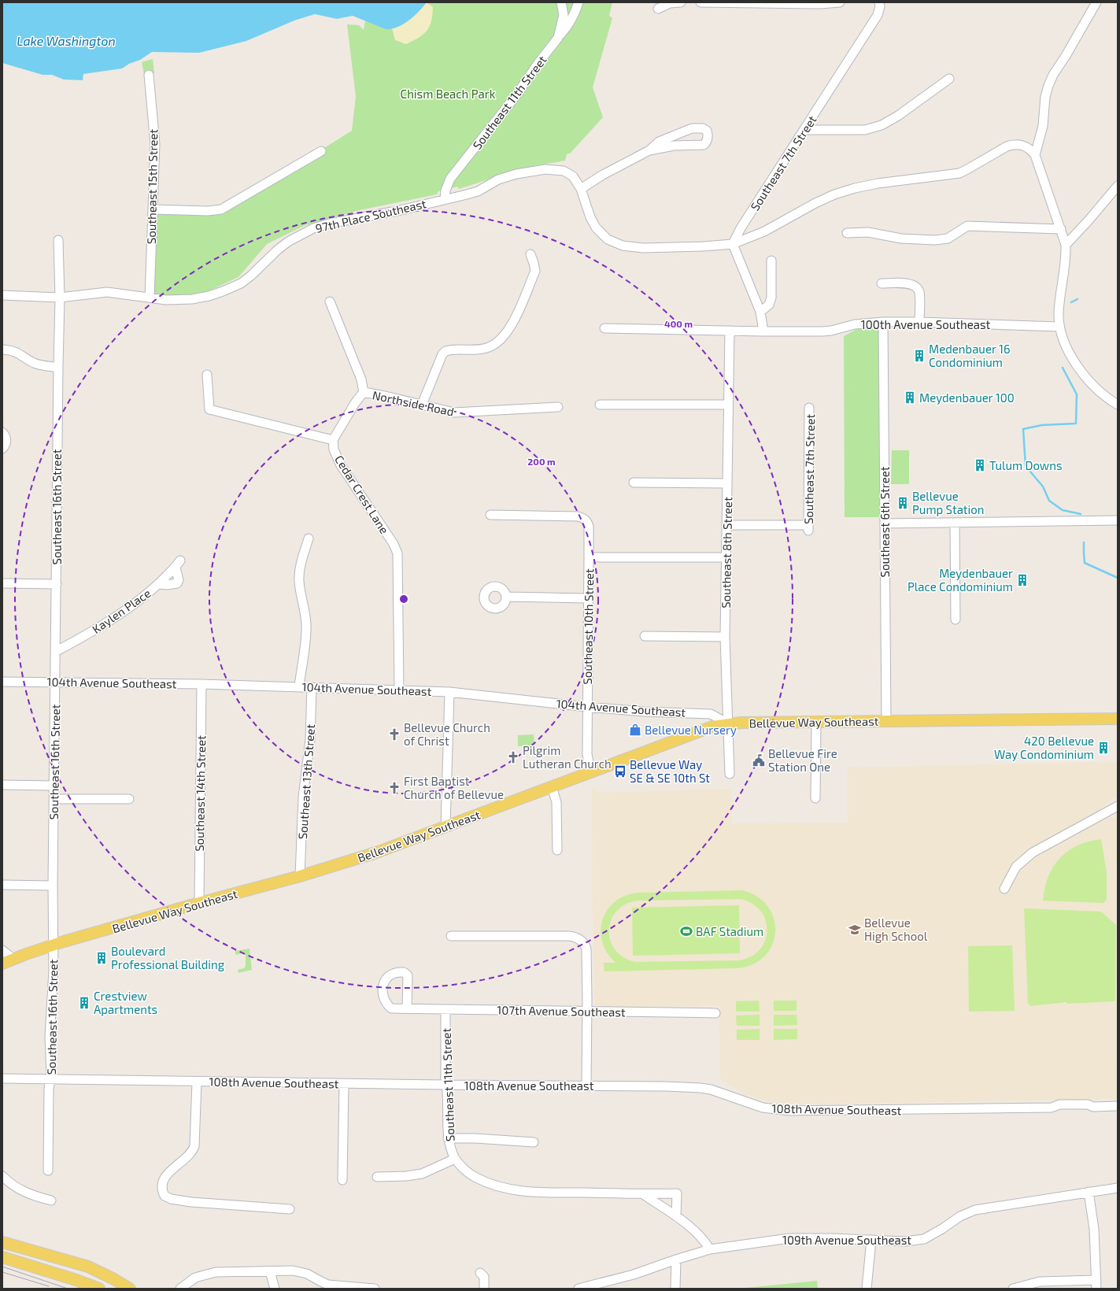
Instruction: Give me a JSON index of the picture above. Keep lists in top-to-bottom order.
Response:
{
  "streets": {
    "main road": ["Bellevue Way Southeast"],
    "street": [
      "Southeast 11th Street",
      "Southeast 7th Street",
      "Southeast 15th Street",
      "97th Place Southeast",
      "100th Avenue Southeast",
      "Northside Road",
      "Cedar Crest Lane",
      "Southeast 16th Street",
      "Southeast 6th Street",
      "Southeast 8th Street",
      "Kaylen Place",
      "Southeast 10th Street",
      "104th Avenue Southeast",
      "Southeast 13th Street",
      "Southeast 14th Street",
      "107th Avenue Southeast",
      "108th Avenue Southeast",
      "109th Avenue Southeast"
    ]
  },
  "crossings": [
    ["Southeast 11th Street", "97th Place Southeast"],
    ["Southeast 11th Street", "107th Avenue Southeast"],
    ["Southeast 11th Street", "108th Avenue Southeast"],
    ["Southeast 7th Street", "97th Place Southeast"],
    ["Southeast 7th Street", "Southeast 8th Street"],
    ["Southeast 15th Street", "97th Place Southeast"],
    ["97th Place Southeast", "Southeast 16th Street"],
    ["100th Avenue Southeast", "Southeast 6th Street"],
    ["100th Avenue Southeast", "Southeast 8th Street"],
    ["Northside Road", "Cedar Crest Lane"],
    ["Cedar Crest Lane", "104th Avenue Southeast"],
    ["Southeast 16th Street", "Kaylen Place"],
    ["Southeast 16th Street", "104th Avenue Southeast"],
    ["Southeast 16th Street", "Bellevue Way Southeast"],
    ["Southeast 16th Street", "108th Avenue Southeast"],
    ["Southeast 6th Street", "Bellevue Way Southeast"],
    ["Southeast 8th Street", "104th Avenue Southeast"],
    ["Southeast 8th Street", "Bellevue Way Southeast"],
    ["Southeast 10th Street", "104th Avenue Southeast"],
    ["Southeast 10th Street", "Bellevue Way Southeast"],
    ["104th Avenue Southeast", "Bellevue Way Southeast"],
    ["104th Avenue Southeast", "Southeast 13th Street"],
    ["104th Avenue Southeast", "Southeast 14th Street"],
    ["Bellevue Way Southeast", "Southeast 13th Street"],
    ["Bellevue Way Southeast", "Southeast 14th Street"]
  ],
  "water": ["Lake Washington"],
  "parks": ["Chism Beach Park"],
  "places": {
    "building": [
      "Medenbauer 16 Condominium",
      "Meydenbauer 100",
      "Tulum Downs",
      "Bellevue Pump Station",
      "Meydenbauer Place Condominium",
      "420 Bellevue Way Condominium",
      "Boulevard Professional Building",
      "Crestview Apartments"
    ],
    "shop": ["Bellevue Nursery"],
    "church": ["Bellevue Church of Christ", "Pilgrim Lutheran Church", "First Baptist Church of Bellevue"],
    "public building": ["Bellevue Fire Station One"],
    "bus stop": ["Bellevue Way SE & SE 10th St"],
    "school or university": ["Bellevue High School"],
    "sports": ["BAF Stadium"]
  },
  "rings": ["400 m", "200 m"]
}
